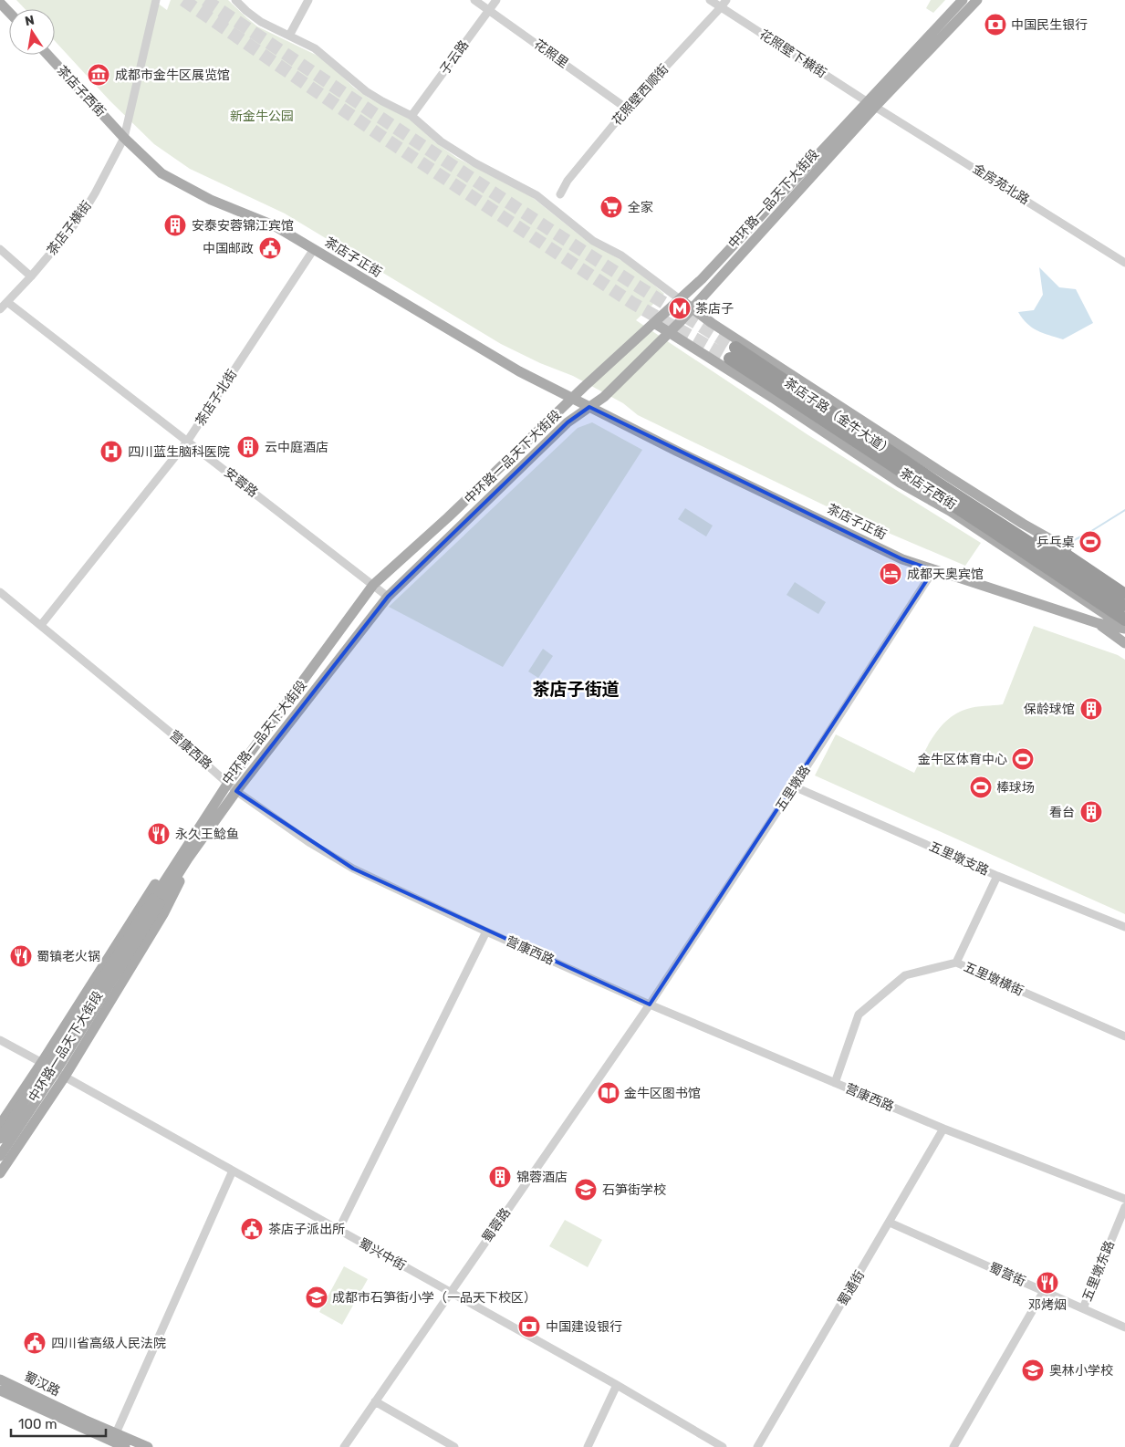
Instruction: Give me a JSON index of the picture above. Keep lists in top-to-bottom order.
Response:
{
  "streets": {
    "highway": ["茶店子西街", "茶店子路（金牛大道）"],
    "main road": ["中环路一品天下大街段", "茶店子正街", "蜀汉路"],
    "street": [
      "花照里",
      "花照壁下横街",
      "子云路",
      "花照壁西顺街",
      "金房苑北路",
      "茶店子横街",
      "茶店子北街",
      "安蓉路",
      "营康西路",
      "五里墩路",
      "五里墩支路",
      "五里墩横街",
      "蜀蓉路",
      "蜀兴中街",
      "五里墩东路",
      "蜀营街",
      "蜀通街"
    ]
  },
  "crossings": [
    ["花照里", "子云路"],
    ["花照里", "花照壁西顺街"],
    ["花照壁下横街", "花照壁西顺街"],
    ["花照壁下横街", "金房苑北路"],
    ["花照壁下横街", "中环路一品天下大街段"],
    ["茶店子西街", "茶店子横街"],
    ["茶店子西街", "茶店子正街"],
    ["茶店子西街", "茶店子路（金牛大道）"],
    ["金房苑北路", "中环路一品天下大街段"],
    ["中环路一品天下大街段", "茶店子正街"],
    ["中环路一品天下大街段", "安蓉路"],
    ["中环路一品天下大街段", "营康西路"],
    ["中环路一品天下大街段", "蜀兴中街"],
    ["茶店子横街", "茶店子正街"],
    ["茶店子横街", "安蓉路"],
    ["茶店子正街", "茶店子北街"],
    ["茶店子正街", "五里墩路"],
    ["茶店子北街", "安蓉路"],
    ["茶店子北街", "营康西路"],
    ["营康西路", "五里墩路"],
    ["营康西路", "五里墩横街"],
    ["营康西路", "蜀蓉路"],
    ["营康西路", "蜀通街"],
    ["五里墩路", "五里墩支路"],
    ["五里墩路", "蜀蓉路"],
    ["蜀蓉路", "蜀兴中街"],
    ["五里墩东路", "蜀营街"],
    ["蜀营街", "蜀通街"]
  ],
  "districts": ["茶店子街道"],
  "parks": ["新金牛公园"],
  "places": {
    "bank": ["中国民生银行", "中国建设银行"],
    "museum": ["成都市金牛区展览馆"],
    "supermarket": ["全家"],
    "building": [
      "安泰安蓉锦江宾馆",
      "云中庭酒店",
      "保龄球馆",
      "看台",
      "锦蓉酒店"
    ],
    "public building": ["中国邮政", "茶店子派出所", "四川省高级人民法院"],
    "metro station": ["茶店子"],
    "hospital": ["四川蓝生脑科医院"],
    "sports": ["乒乓桌", "金牛区体育中心", "棒球场"],
    "hotel": ["成都天奥宾馆"],
    "restaurant": ["永久王鲶鱼", "蜀镇老火锅", "邓烤烟"],
    "library": ["金牛区图书馆"],
    "school or university": ["石笋街学校", "成都市石笋街小学（一品天下校区）", "奥林小学校"]
  },
  "scale_bar": "100 m",
  "north": "top"
}
